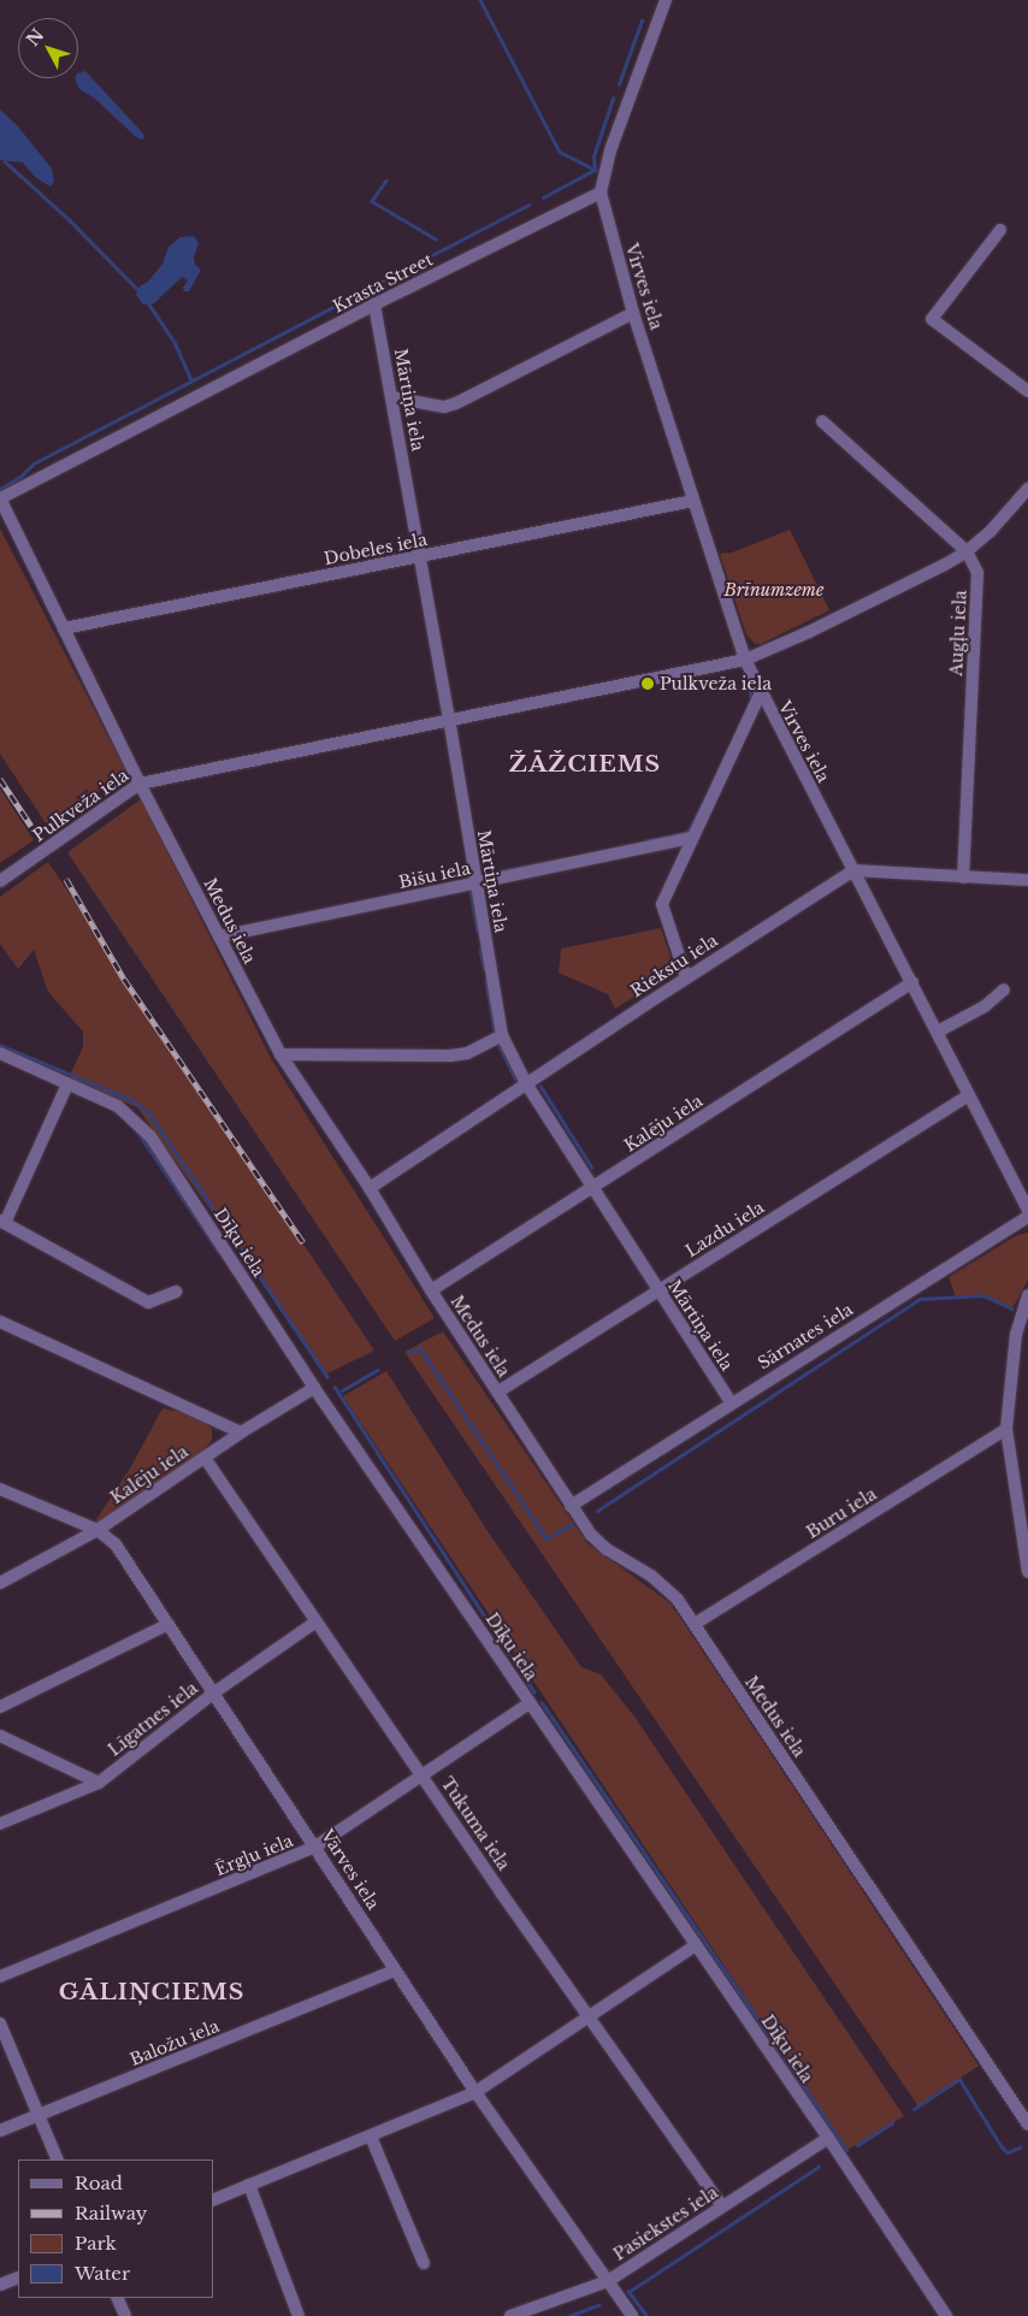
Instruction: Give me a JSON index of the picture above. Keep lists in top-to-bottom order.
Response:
{
  "streets": {
    "street": [
      "Krasta Street",
      "Virves iela",
      "Mārtiņa iela",
      "Dobeles iela",
      "Augļu iela",
      "Pulkveža iela",
      "Bišu iela",
      "Medus iela",
      "Riekstu iela",
      "Kalēju iela",
      "Lazdu iela",
      "Dīķu iela",
      "Sārnates iela",
      "Buru iela",
      "Līgatnes iela",
      "Tukuma iela",
      "Ērgļu iela",
      "Vārves iela",
      "Baložu iela",
      "Pasiekstes iela"
    ]
  },
  "crossings": [
    ["Krasta Street", "Virves iela"],
    ["Krasta Street", "Mārtiņa iela"],
    ["Krasta Street", "Medus iela"],
    ["Virves iela", "Dobeles iela"],
    ["Virves iela", "Pulkveža iela"],
    ["Virves iela", "Riekstu iela"],
    ["Virves iela", "Kalēju iela"],
    ["Virves iela", "Lazdu iela"],
    ["Mārtiņa iela", "Dobeles iela"],
    ["Mārtiņa iela", "Pulkveža iela"],
    ["Mārtiņa iela", "Bišu iela"],
    ["Mārtiņa iela", "Riekstu iela"],
    ["Mārtiņa iela", "Kalēju iela"],
    ["Mārtiņa iela", "Lazdu iela"],
    ["Mārtiņa iela", "Sārnates iela"],
    ["Dobeles iela", "Medus iela"],
    ["Augļu iela", "Pulkveža iela"],
    ["Pulkveža iela", "Medus iela"],
    ["Bišu iela", "Medus iela"],
    ["Medus iela", "Riekstu iela"],
    ["Medus iela", "Kalēju iela"],
    ["Medus iela", "Lazdu iela"],
    ["Medus iela", "Sārnates iela"],
    ["Medus iela", "Buru iela"],
    ["Kalēju iela", "Dīķu iela"],
    ["Kalēju iela", "Tukuma iela"],
    ["Kalēju iela", "Vārves iela"],
    ["Dīķu iela", "Ērgļu iela"],
    ["Dīķu iela", "Pasiekstes iela"],
    ["Līgatnes iela", "Tukuma iela"],
    ["Līgatnes iela", "Vārves iela"],
    ["Tukuma iela", "Ērgļu iela"],
    ["Tukuma iela", "Pasiekstes iela"],
    ["Ērgļu iela", "Vārves iela"],
    ["Vārves iela", "Baložu iela"],
    ["Vārves iela", "Pasiekstes iela"]
  ],
  "districts": ["ŽĀŽCIEMS", "GĀLIŅCIEMS"],
  "parks": ["Brīnumzeme"],
  "places": ["Pulkveža iela"],
  "legend": [
    "Road",
    "Railway",
    "Park",
    "Water"
  ],
  "north": "top left"
}
